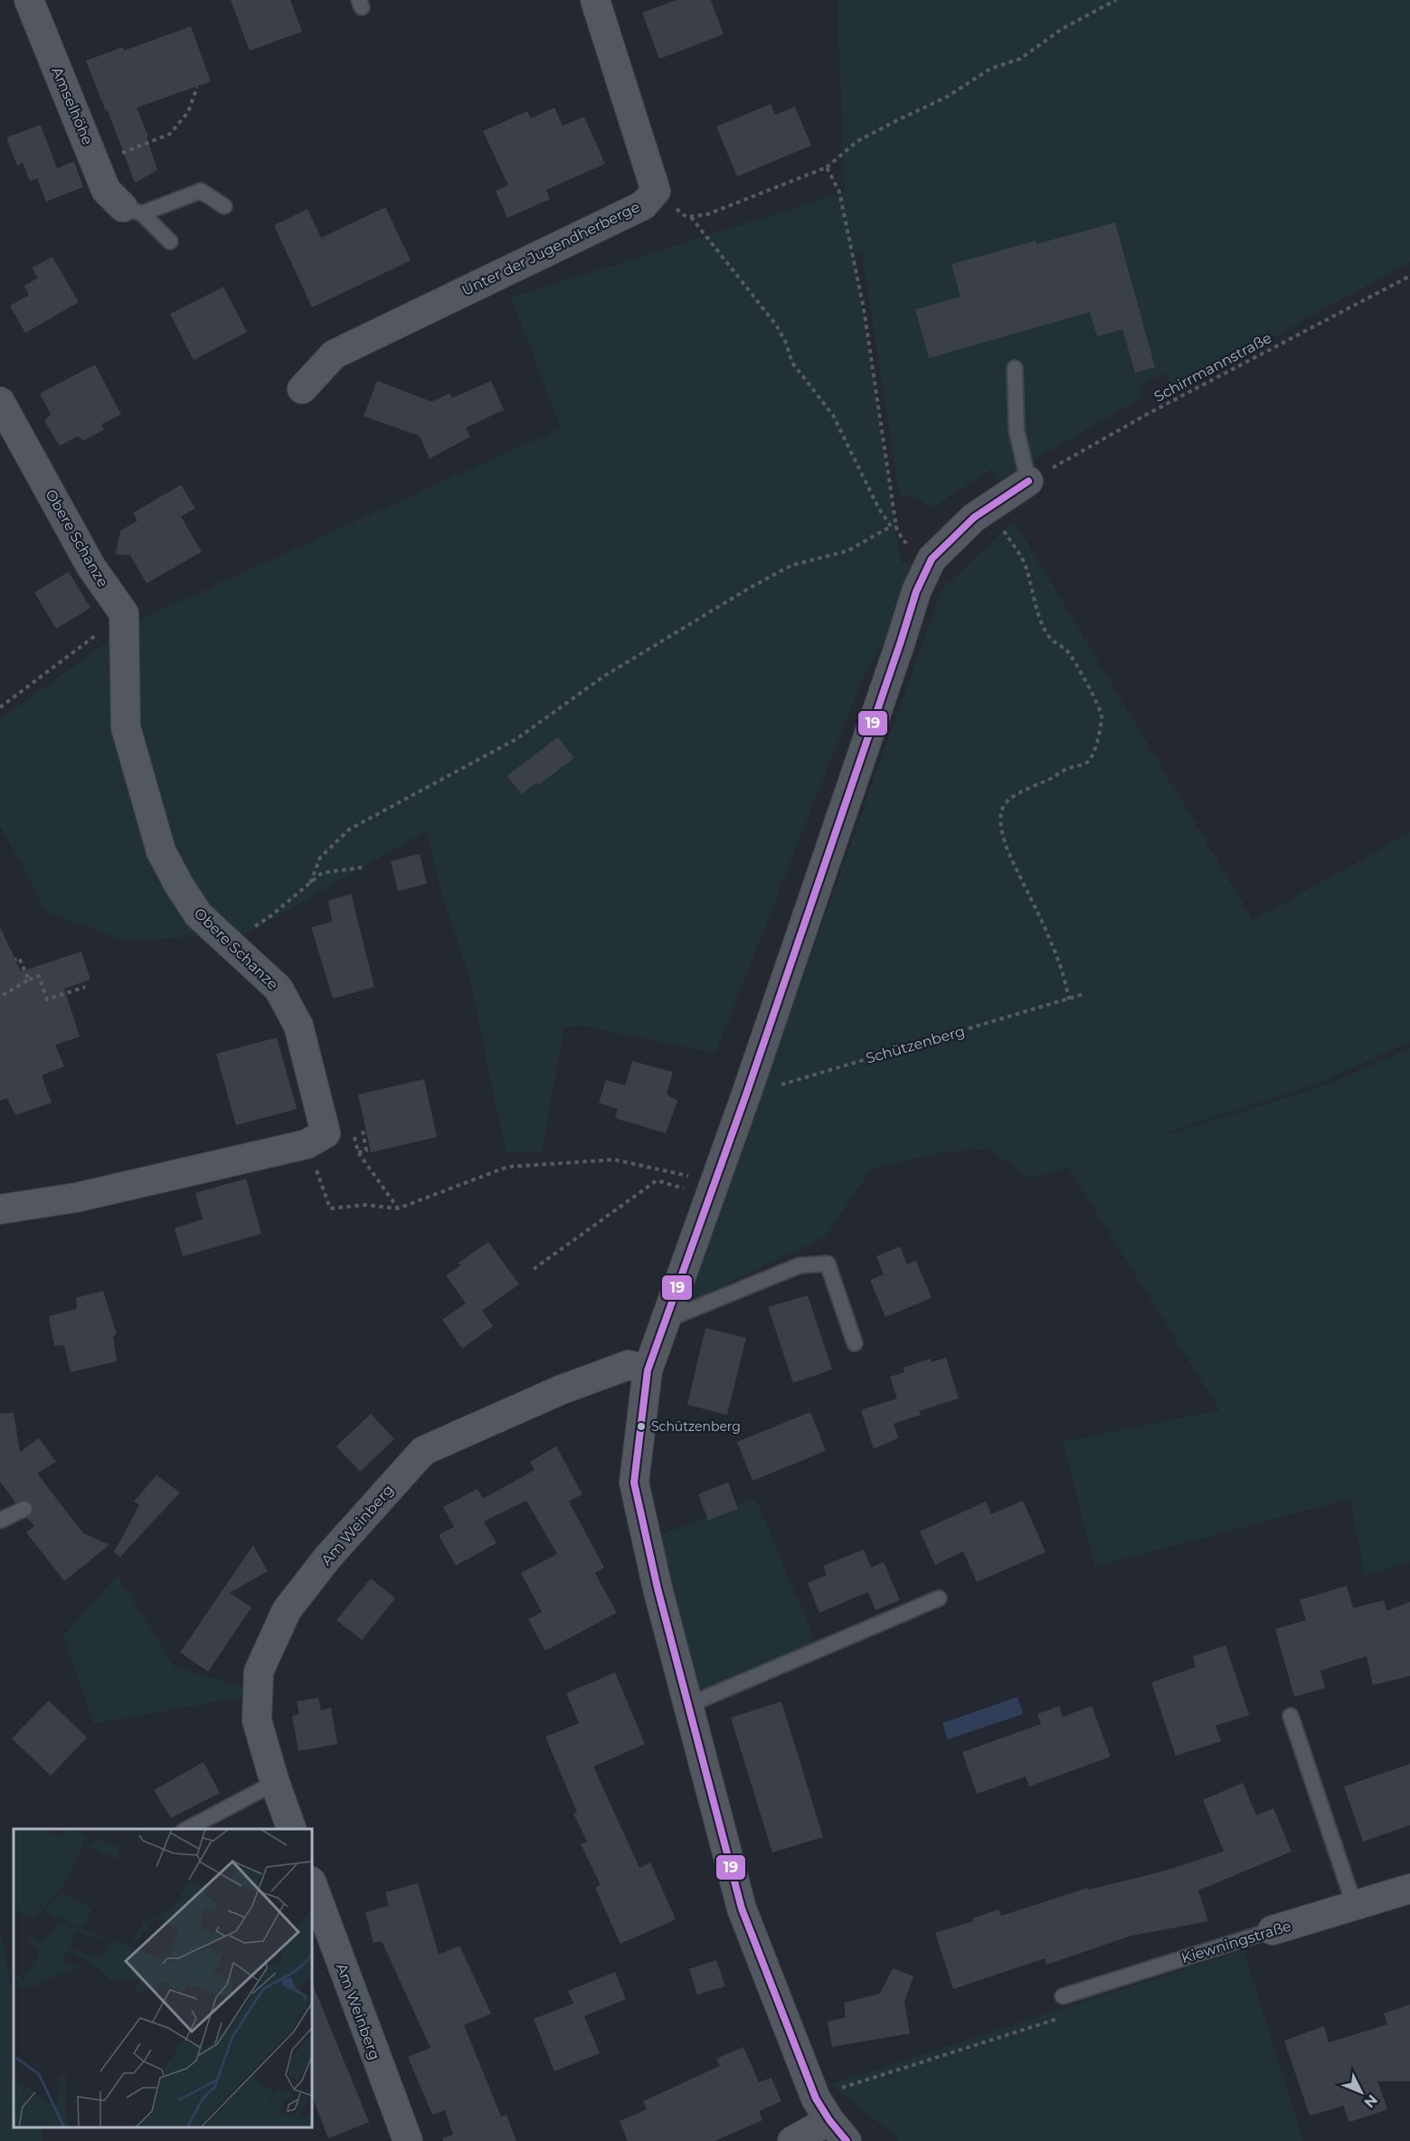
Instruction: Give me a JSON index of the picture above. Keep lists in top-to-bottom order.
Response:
{
  "streets": {
    "street": [
      "Amselhöhe",
      "Unter der Jugendherberge",
      "Obere Schanze",
      "Am Weinberg",
      "Kiewningstraße"
    ],
    "path": ["Schirrmannstraße", "Schützenberg"]
  },
  "places": ["Schützenberg"],
  "lines": ["transit line 19"],
  "north": "bottom right"
}
